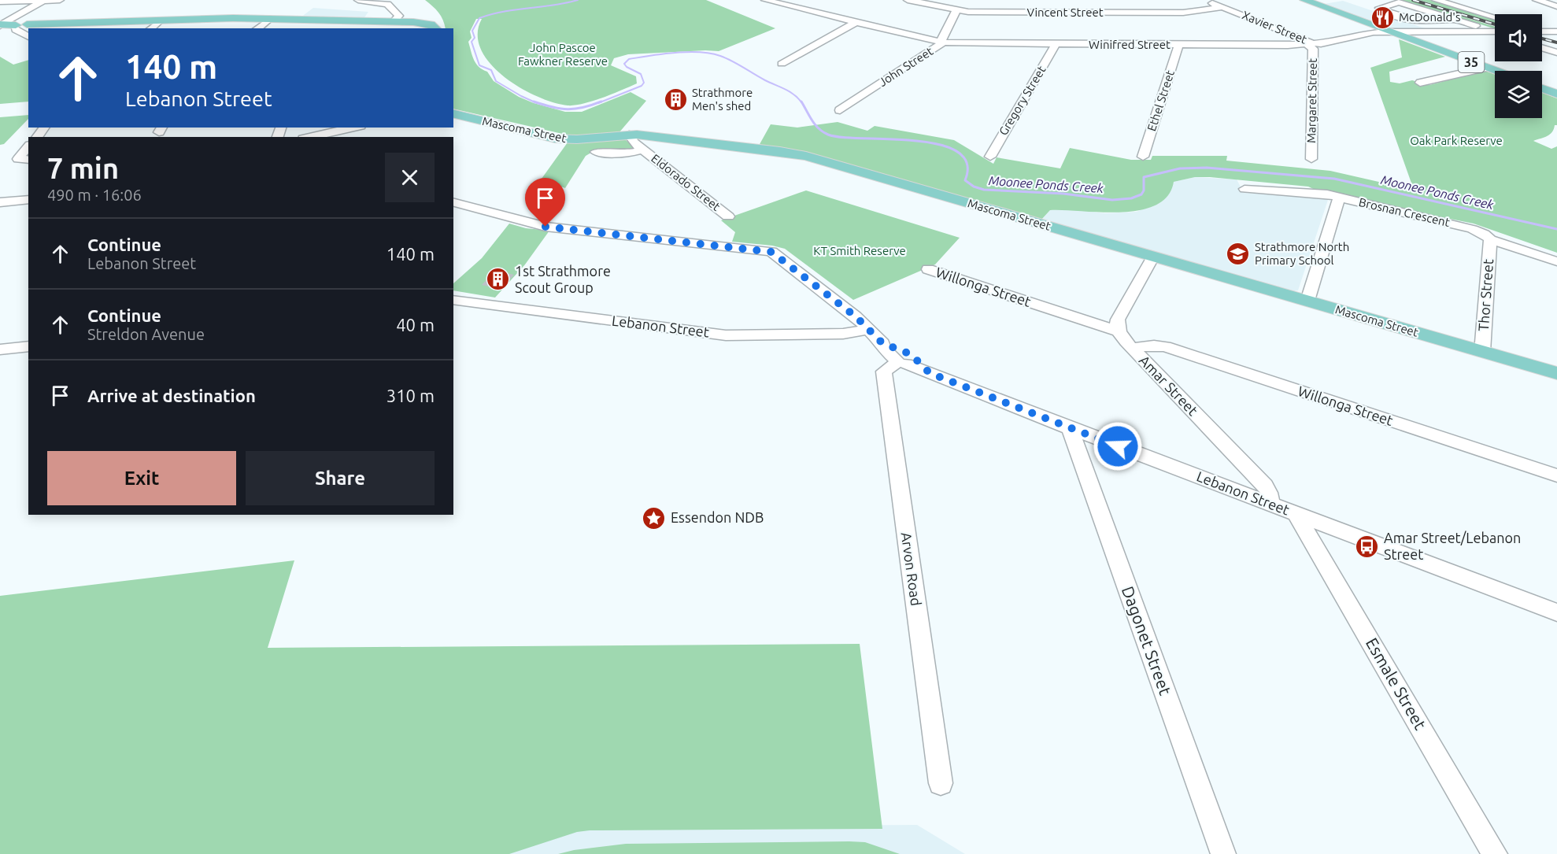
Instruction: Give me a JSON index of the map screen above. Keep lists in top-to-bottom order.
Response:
{
  "streets": {
    "main road": ["35", "Mascoma Street"],
    "street": [
      "Vincent Street",
      "Xavier Street",
      "Winifred Street",
      "John Street",
      "Gregory Street",
      "Ethel Street",
      "Margaret Street",
      "Eldorado Street",
      "Brosnan Crescent",
      "Willonga Street",
      "Thor Street",
      "Lebanon Street",
      "Amar Street",
      "Arvon Road",
      "Dagonet Street",
      "Esmale Street"
    ]
  },
  "crossings": [
    ["Vincent Street", "Xavier Street"],
    ["Vincent Street", "John Street"],
    ["Xavier Street", "Winifred Street"],
    ["Xavier Street", "Margaret Street"],
    ["Winifred Street", "35"],
    ["Winifred Street", "John Street"],
    ["Winifred Street", "Gregory Street"],
    ["Winifred Street", "Ethel Street"],
    ["Winifred Street", "Margaret Street"],
    ["Mascoma Street", "Eldorado Street"],
    ["Mascoma Street", "Thor Street"],
    ["Brosnan Crescent", "Thor Street"],
    ["Willonga Street", "Amar Street"],
    ["Lebanon Street", "Amar Street"],
    ["Lebanon Street", "Arvon Road"],
    ["Lebanon Street", "Dagonet Street"],
    ["Lebanon Street", "Esmale Street"]
  ],
  "water": ["Moonee Ponds Creek"],
  "parks": ["John Pascoe Fawkner Reserve", "Oak Park Reserve", "KT Smith Reserve"],
  "places": {
    "restaurant": ["McDonald's"],
    "building": ["Strathmore Men's shed", "1st Strathmore Scout Group"],
    "school or university": ["Strathmore North Primary School"],
    "place": ["Essendon NDB"],
    "bus stop": ["Amar Street/Lebanon Street"]
  },
  "page": {
    "turn": ["140 m", "Lebanon Street"],
    "heading": ["7 min", "490 m · 16:06"],
    "list": [
      {
        "name": "Continue",
        "note": "Lebanon Street",
        "value": "140 m"
      },
      {
        "name": "Continue",
        "note": "Streldon Avenue",
        "value": "40 m"
      },
      {
        "name": "Arrive at destination",
        "value": "310 m"
      }
    ],
    "buttons": ["Exit", "Share"]
  }
}
